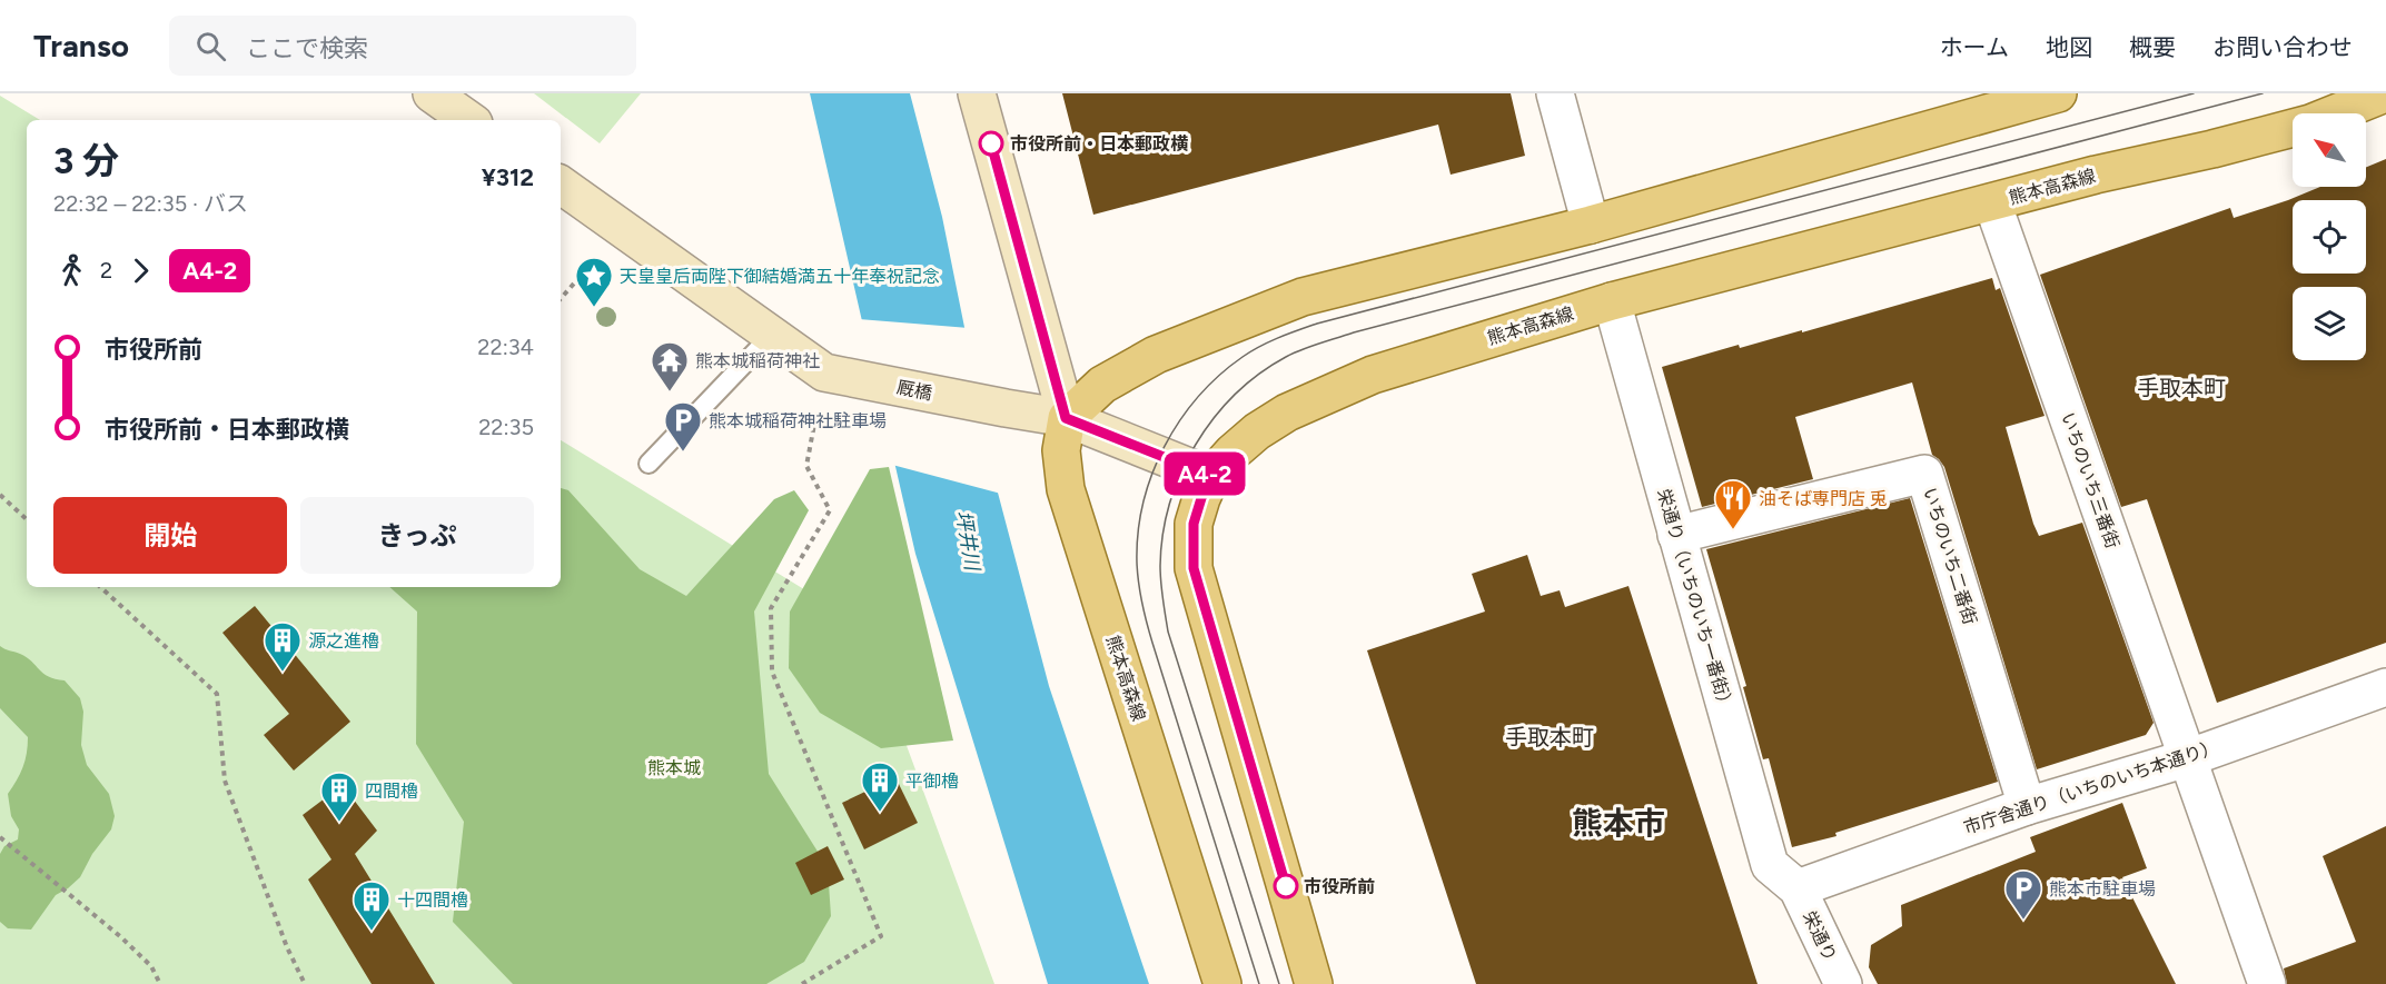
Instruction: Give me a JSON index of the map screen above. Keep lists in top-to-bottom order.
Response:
{
  "streets": {
    "main road": ["熊本高森線", "厩橋"],
    "street": [
      "いちのいち三番街",
      "いちのいち二番街",
      "栄通り（いちのいち一番街）",
      "市庁舎通り（いちのいち本通り）",
      "栄通り"
    ]
  },
  "crossings": [
    ["熊本高森線", "厩橋"],
    ["熊本高森線", "いちのいち三番街"],
    ["熊本高森線", "栄通り（いちのいち一番街）"],
    ["いちのいち三番街", "市庁舎通り（いちのいち本通り）"],
    ["いちのいち二番街", "栄通り（いちのいち一番街）"],
    ["いちのいち二番街", "市庁舎通り（いちのいち本通り）"],
    ["栄通り（いちのいち一番街）", "市庁舎通り（いちのいち本通り）"],
    ["栄通り（いちのいち一番街）", "栄通り"],
    ["市庁舎通り（いちのいち本通り）", "栄通り"]
  ],
  "districts": ["手取本町", "手取本町", "熊本市"],
  "water": ["坪井川"],
  "parks": ["熊本城"],
  "places": {
    "other": ["市役所前・日本郵政横", "市役所前"],
    "place": ["天皇皇后両陛下御結婚満五十年奉祝記念"],
    "temple": ["熊本城稲荷神社"],
    "parking": ["熊本城稲荷神社駐車場", "熊本市駐車場"],
    "restaurant": ["油そば専門店 兎"],
    "building": [
      "源之進櫓",
      "平御櫓",
      "四間櫓",
      "十四間櫓"
    ]
  },
  "lines": ["bus line A4-2"],
  "north": "top left",
  "page": {
    "header": "Transo",
    "search": "ここで検索",
    "nav": [
      "ホーム",
      "地図",
      "概要",
      "お問い合わせ"
    ],
    "on_map": "A4-2",
    "heading": ["3 分", "22:32 – 22:35 · バス", "¥312"],
    "legs": ["2", "A4-2"],
    "list": [
      {
        "name": "市役所前",
        "value": "22:34"
      },
      {
        "name": "市役所前・日本郵政横",
        "value": "22:35"
      }
    ],
    "buttons": ["開始", "きっぷ"]
  }
}
